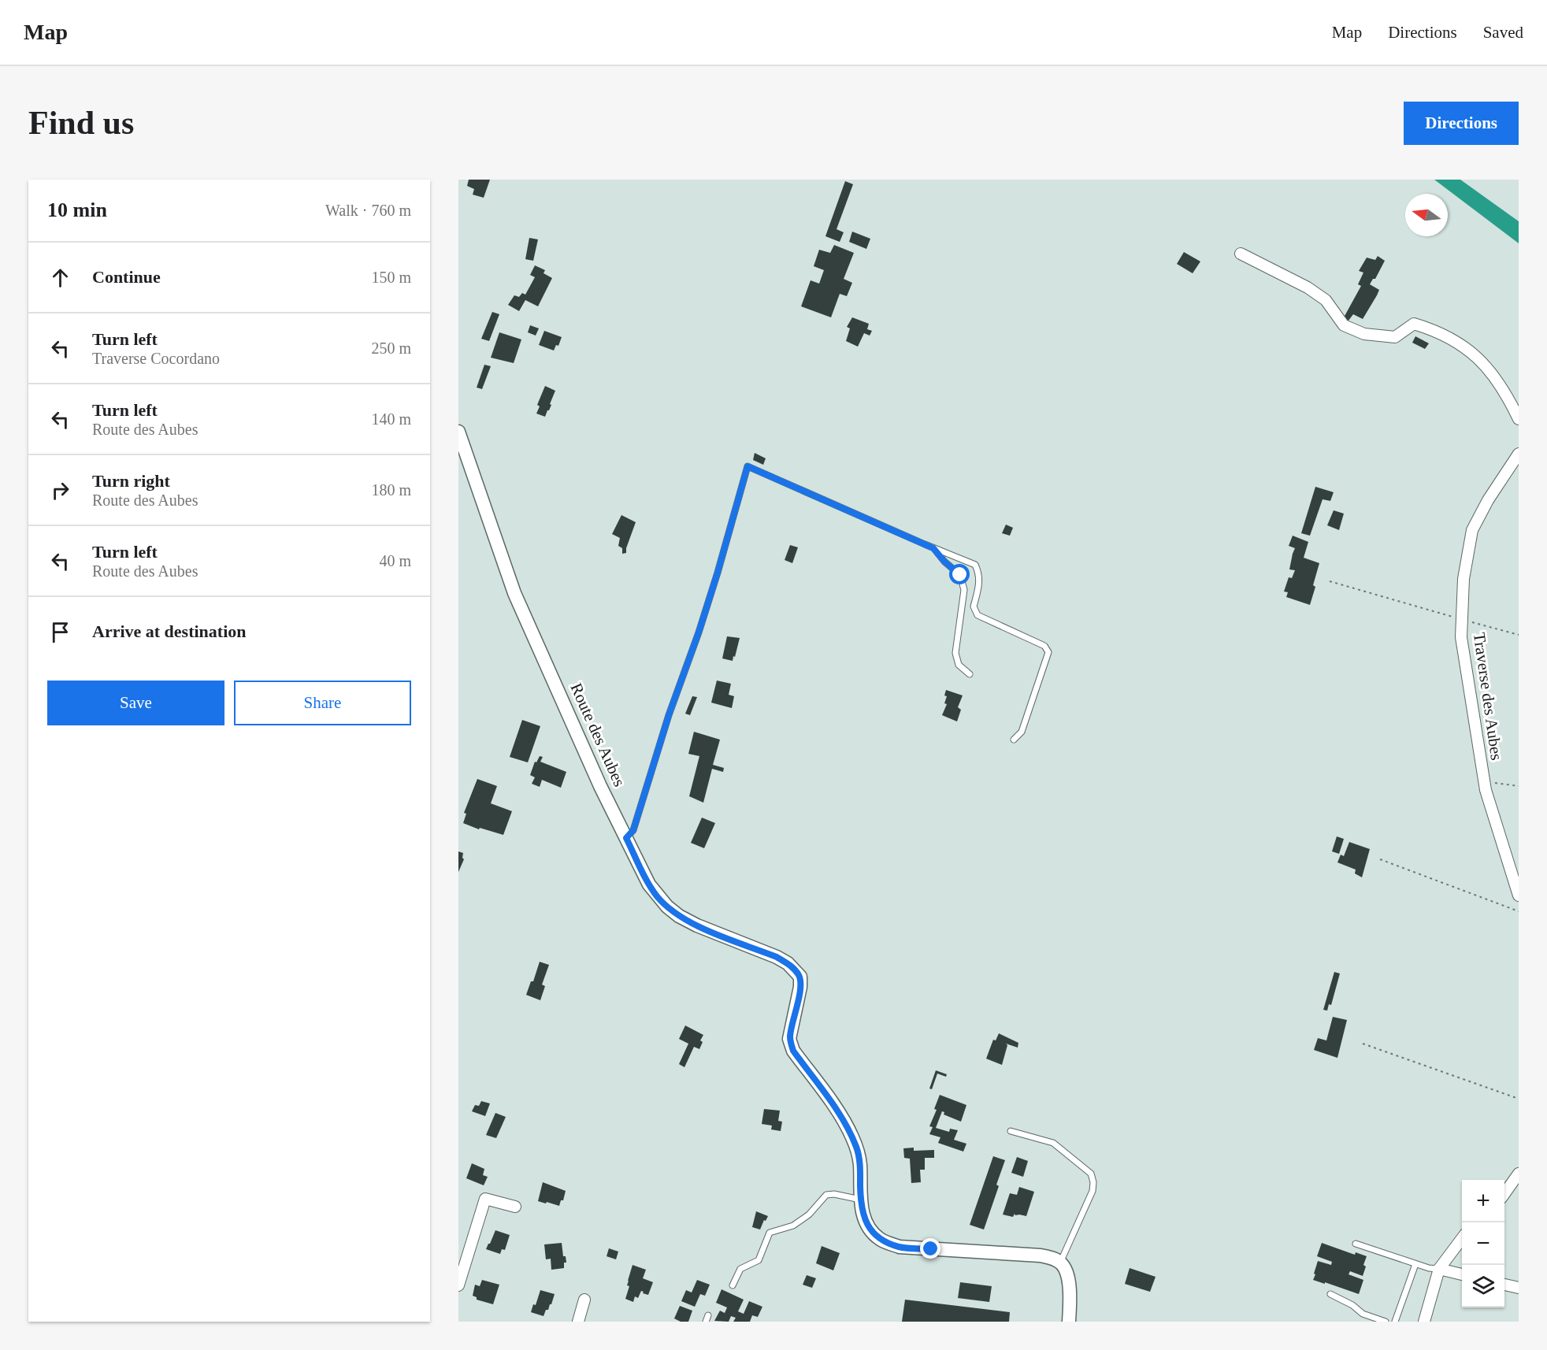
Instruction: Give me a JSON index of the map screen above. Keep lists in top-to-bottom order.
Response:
{
  "streets": {
    "street": ["Traverse des Aubes", "Route des Aubes"]
  },
  "north": "left",
  "page": {
    "header": "Map",
    "nav": ["Map", "Directions", "Saved"],
    "buttons": [
      "Directions",
      ["Save", "Share"]
    ],
    "title": "Find us",
    "heading": ["10 min", "Walk · 760 m"],
    "list": [
      ["Continue", "150 m"],
      ["Turn left", "Traverse Cocordano", "250 m"],
      ["Turn left", "Route des Aubes", "140 m"],
      ["Turn right", "Route des Aubes", "180 m"],
      ["Turn left", "Route des Aubes", "40 m"],
      "Arrive at destination"
    ],
    "map_buttons": ["+", "−"]
  }
}
